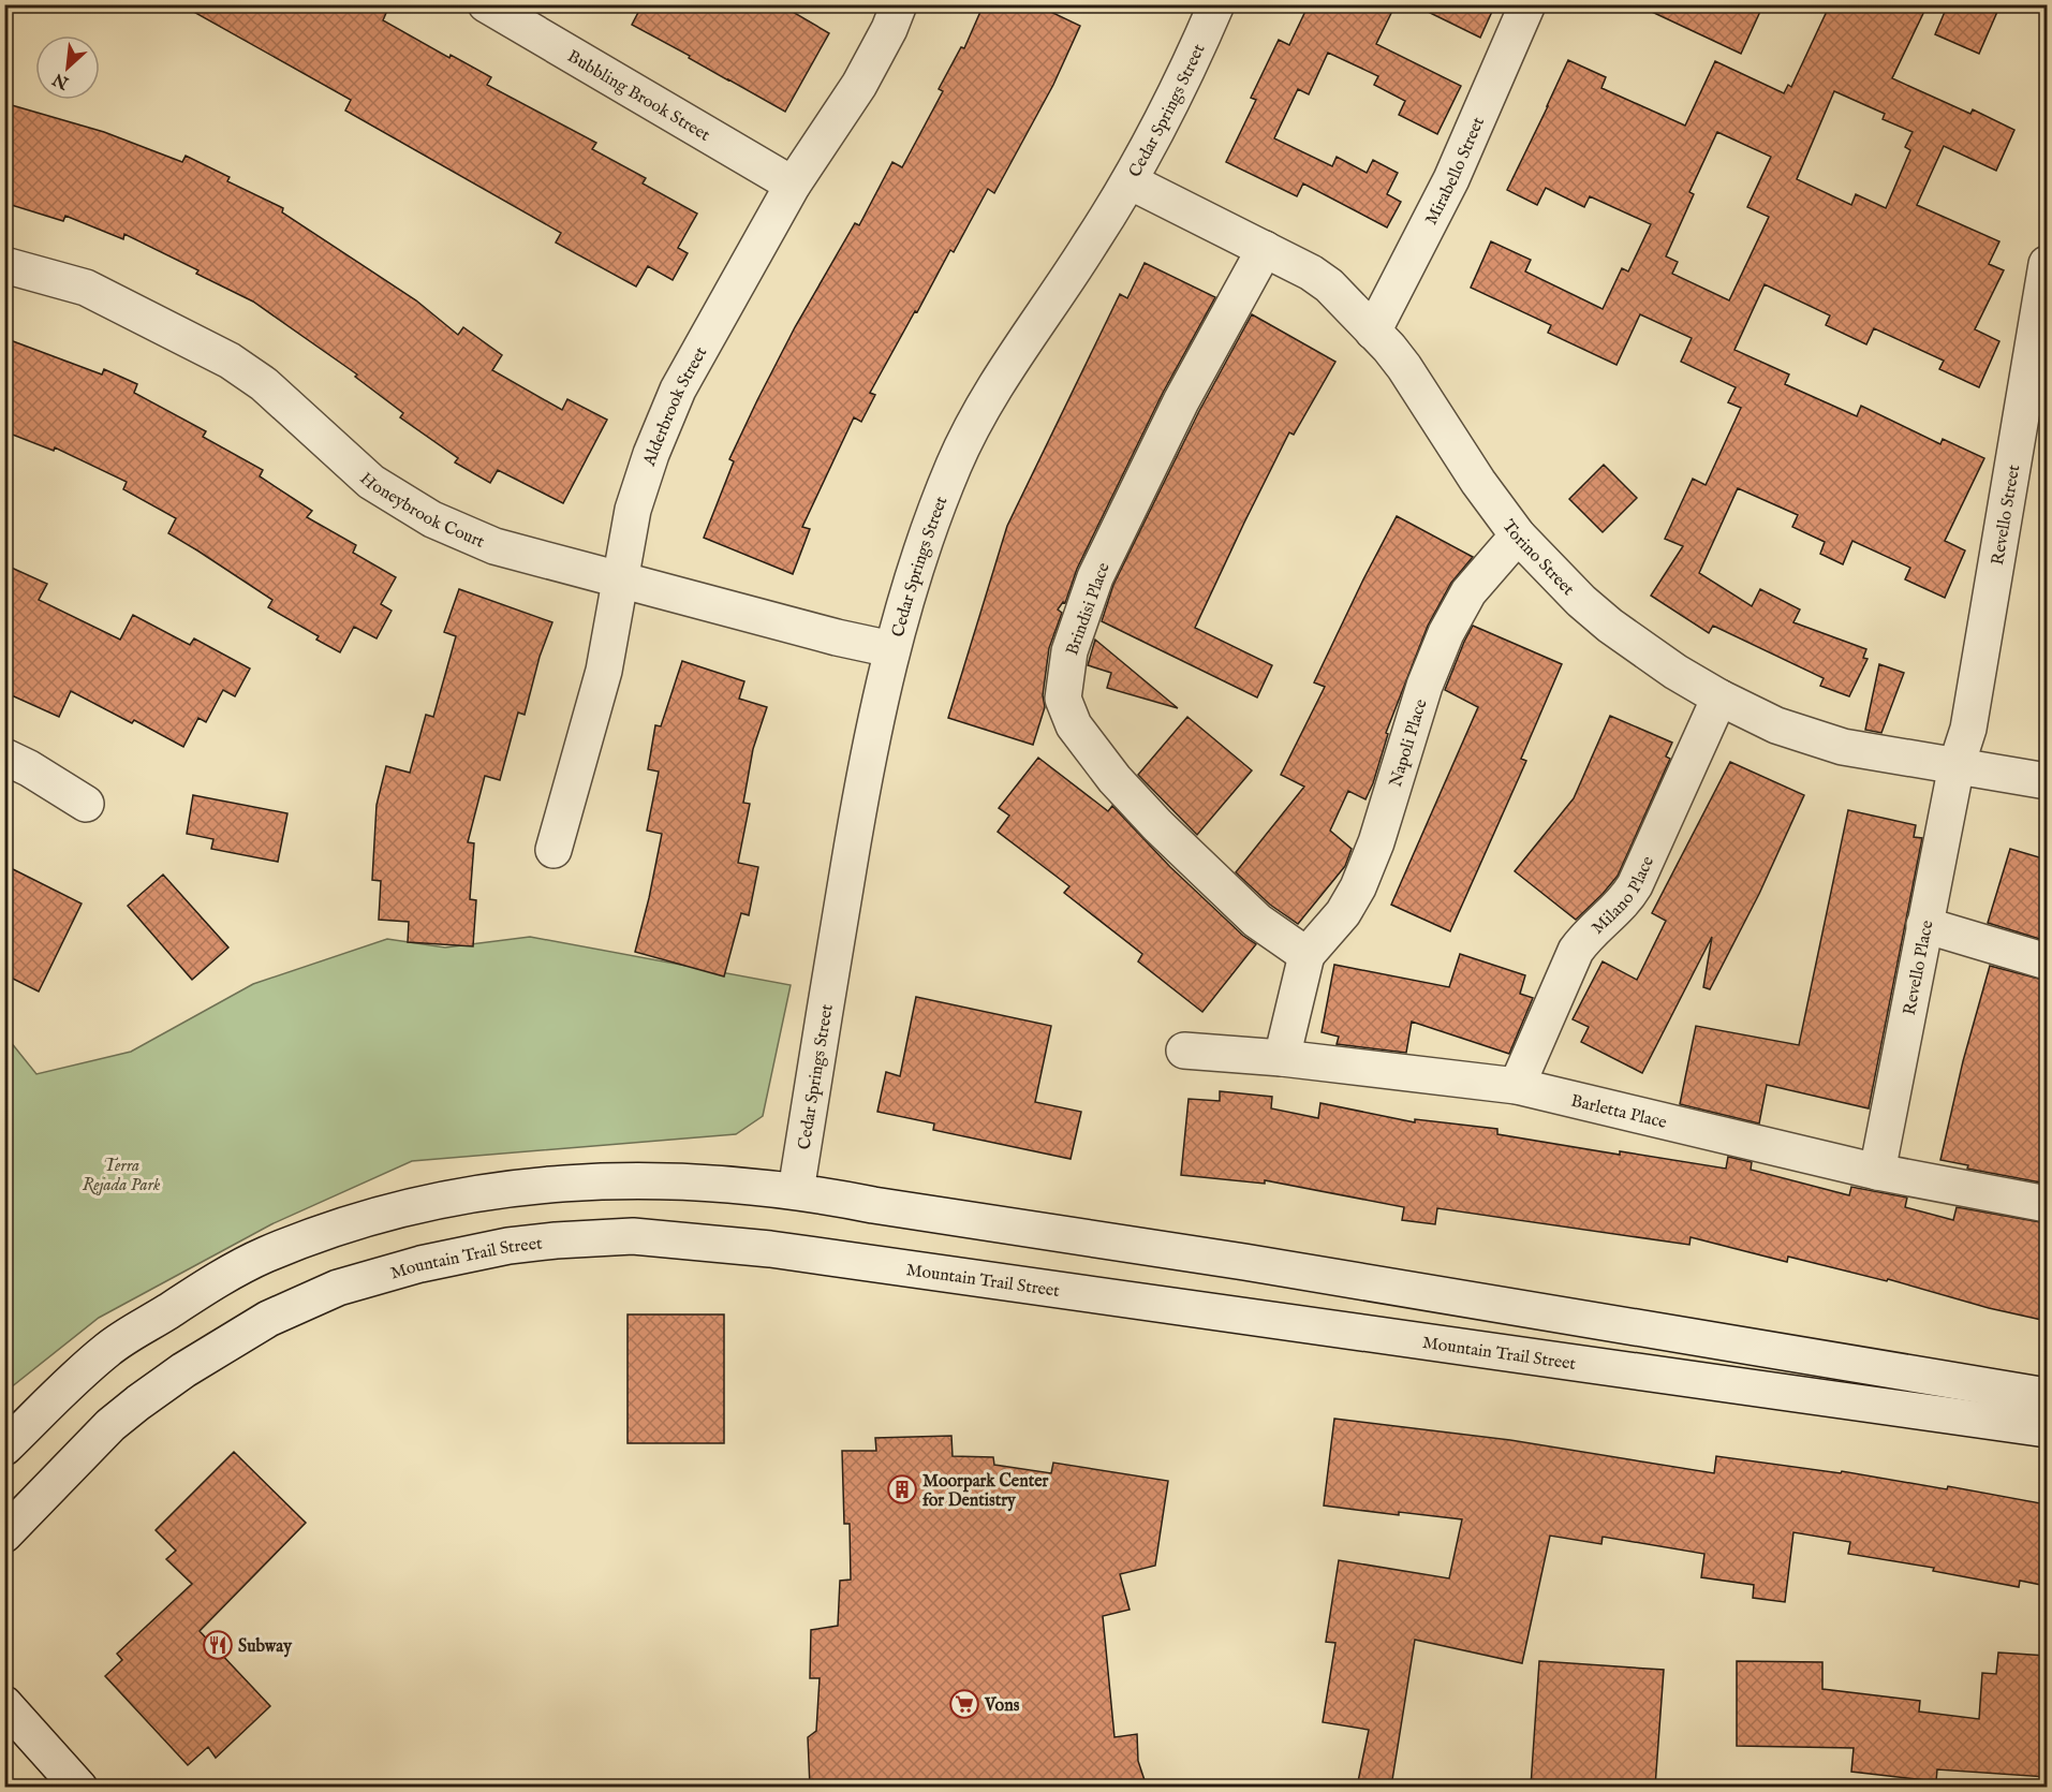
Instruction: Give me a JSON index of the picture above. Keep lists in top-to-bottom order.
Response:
{
  "streets": {
    "street": [
      "Bubbling Brook Street",
      "Cedar Springs Street",
      "Mirabello Street",
      "Alderbrook Street",
      "Honeybrook Court",
      "Revello Street",
      "Torino Street",
      "Brindisi Place",
      "Napoli Place",
      "Milano Place",
      "Revello Place",
      "Barletta Place",
      "Mountain Trail Street"
    ]
  },
  "crossings": [
    ["Bubbling Brook Street", "Alderbrook Street"],
    ["Cedar Springs Street", "Honeybrook Court"],
    ["Cedar Springs Street", "Torino Street"],
    ["Mirabello Street", "Torino Street"],
    ["Alderbrook Street", "Honeybrook Court"],
    ["Revello Street", "Torino Street"],
    ["Revello Street", "Revello Place"],
    ["Torino Street", "Brindisi Place"],
    ["Torino Street", "Napoli Place"],
    ["Torino Street", "Milano Place"],
    ["Torino Street", "Revello Place"],
    ["Brindisi Place", "Napoli Place"],
    ["Milano Place", "Barletta Place"],
    ["Revello Place", "Barletta Place"]
  ],
  "parks": ["Terra Rejada Park"],
  "places": {
    "building": ["Moorpark Center for Dentistry"],
    "restaurant": ["Subway"],
    "supermarket": ["Vons"]
  },
  "north": "bottom left"
}
